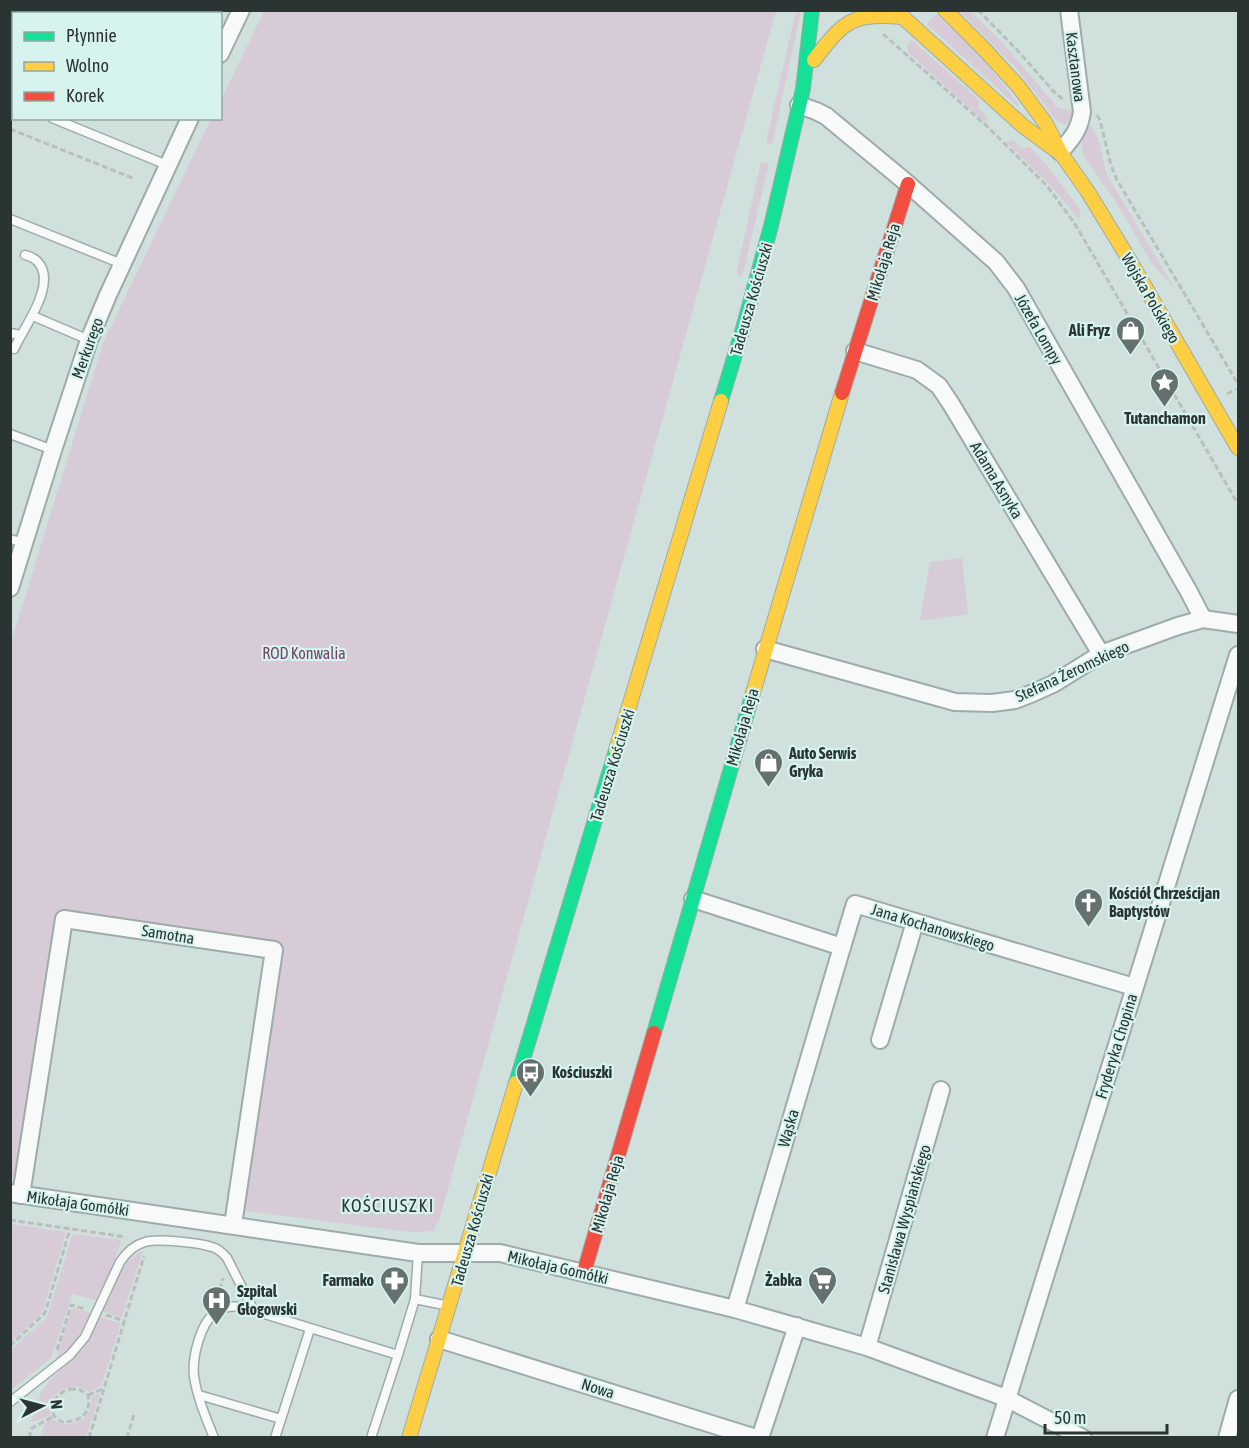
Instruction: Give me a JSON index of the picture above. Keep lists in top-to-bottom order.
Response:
{
  "streets": {
    "street": [
      "Kasztanowa",
      "Mikołaja Reja",
      "Wojska Polskiego",
      "Tadeusza Kościuszki",
      "Józefa Lompy",
      "Merkurego",
      "Adama Asnyka",
      "Stefana Żeromskiego",
      "Jana Kochanowskiego",
      "Samotna",
      "Fryderyka Chopina",
      "Wąska",
      "Mikołaja Gomółki",
      "Stanisława Wyspiańskiego",
      "Nowa"
    ]
  },
  "crossings": [
    ["Kasztanowa", "Wojska Polskiego"],
    ["Mikołaja Reja", "Józefa Lompy"],
    ["Mikołaja Reja", "Adama Asnyka"],
    ["Mikołaja Reja", "Stefana Żeromskiego"],
    ["Mikołaja Reja", "Mikołaja Gomółki"],
    ["Tadeusza Kościuszki", "Józefa Lompy"],
    ["Tadeusza Kościuszki", "Mikołaja Gomółki"],
    ["Tadeusza Kościuszki", "Nowa"],
    ["Józefa Lompy", "Stefana Żeromskiego"],
    ["Adama Asnyka", "Stefana Żeromskiego"],
    ["Jana Kochanowskiego", "Fryderyka Chopina"],
    ["Jana Kochanowskiego", "Wąska"],
    ["Samotna", "Mikołaja Gomółki"],
    ["Fryderyka Chopina", "Mikołaja Gomółki"],
    ["Wąska", "Mikołaja Gomółki"],
    ["Mikołaja Gomółki", "Stanisława Wyspiańskiego"],
    ["Mikołaja Gomółki", "Nowa"]
  ],
  "districts": ["KOŚCIUSZKI"],
  "parks": ["ROD Konwalia"],
  "places": {
    "shop": ["Ali Fryz", "Auto Serwis Gryka"],
    "place": ["Tutanchamon"],
    "church": ["Kościół Chrześcijan Baptystów"],
    "bus stop": ["Kościuszki"],
    "pharmacy": ["Farmako"],
    "supermarket": ["Żabka"],
    "hospital": ["Szpital Głogowski"]
  },
  "legend": ["Płynnie", "Wolno", "Korek"],
  "scale_bar": "50 m",
  "north": "right"
}
